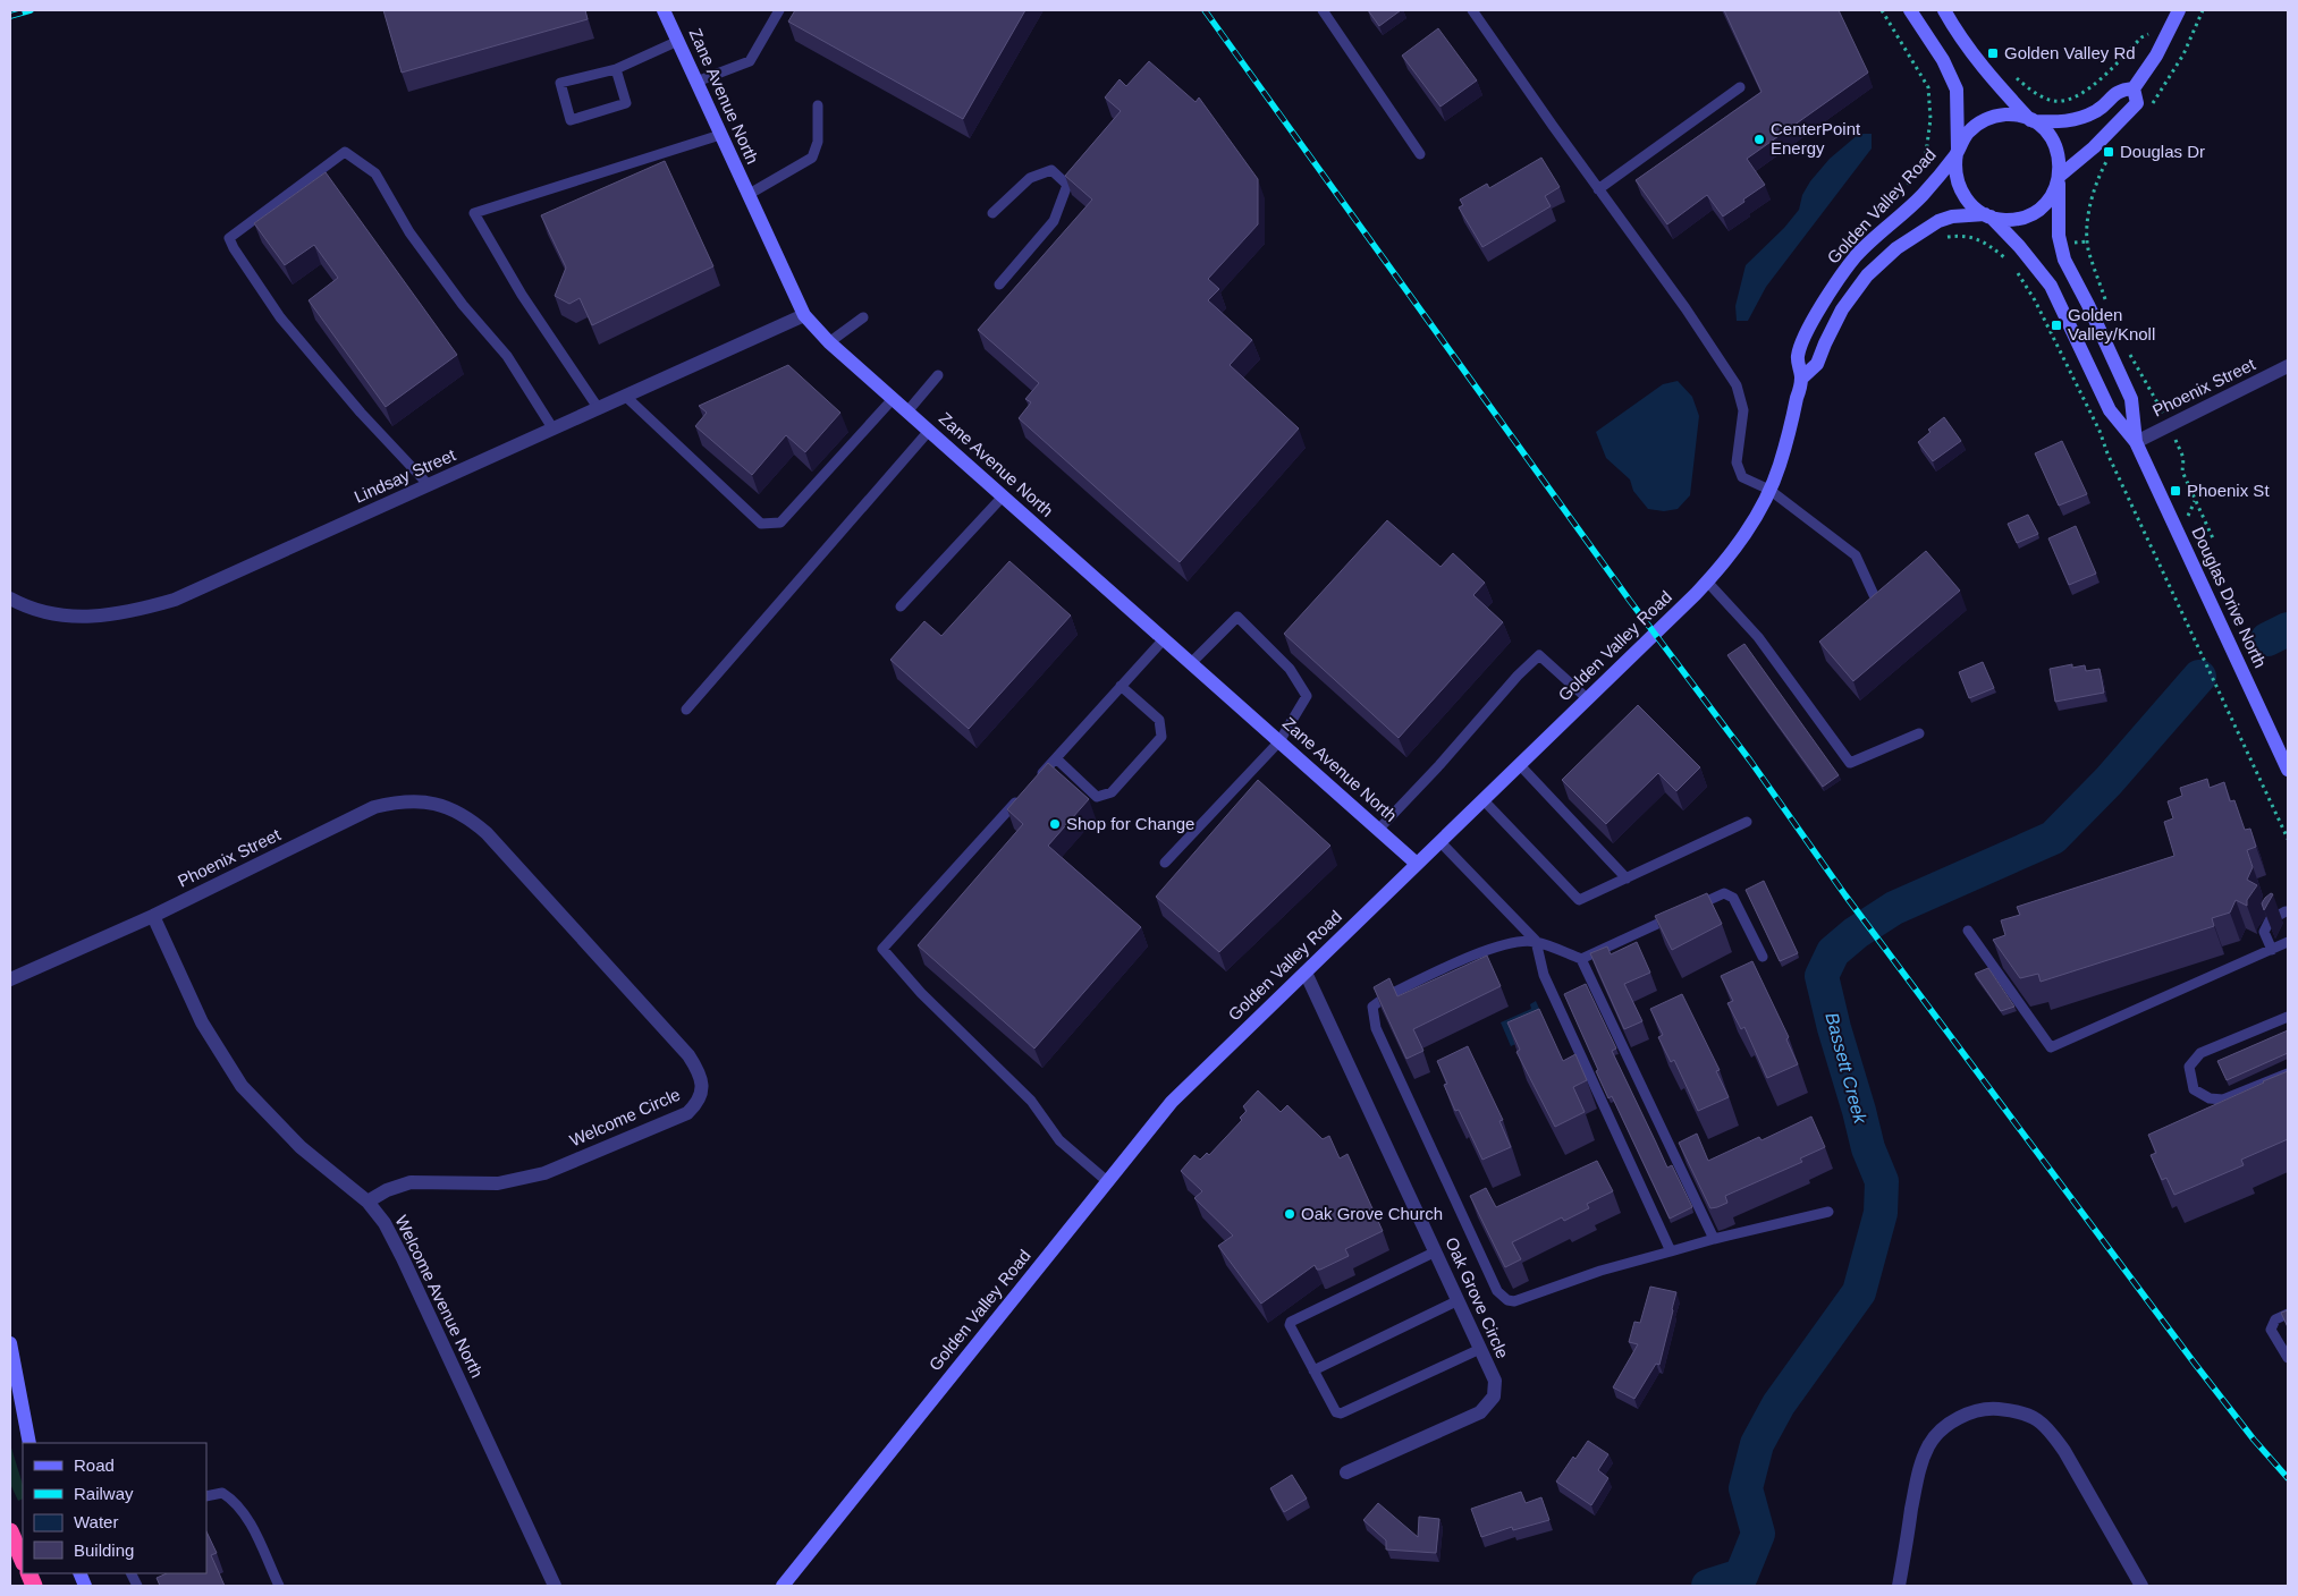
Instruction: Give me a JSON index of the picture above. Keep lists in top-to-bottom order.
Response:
{
  "streets": {
    "street": [
      "Zane Avenue North",
      "Golden Valley Road",
      "Phoenix Street",
      "Lindsay Street",
      "Douglas Drive North",
      "Welcome Circle",
      "Welcome Avenue North",
      "Oak Grove Circle"
    ]
  },
  "crossings": [
    ["Zane Avenue North", "Golden Valley Road"],
    ["Zane Avenue North", "Lindsay Street"],
    ["Golden Valley Road", "Douglas Drive North"],
    ["Golden Valley Road", "Oak Grove Circle"],
    ["Phoenix Street", "Douglas Drive North"],
    ["Phoenix Street", "Welcome Circle"],
    ["Phoenix Street", "Welcome Avenue North"],
    ["Welcome Circle", "Welcome Avenue North"]
  ],
  "water": ["Bassett Creek"],
  "places": {
    "transit": [
      "Golden Valley Rd",
      "Douglas Dr",
      "Golden Valley/Knoll",
      "Phoenix St"
    ],
    "other": ["CenterPoint Energy", "Shop for Change", "Oak Grove Church"]
  },
  "legend": [
    "Road",
    "Railway",
    "Water",
    "Building"
  ]
}
